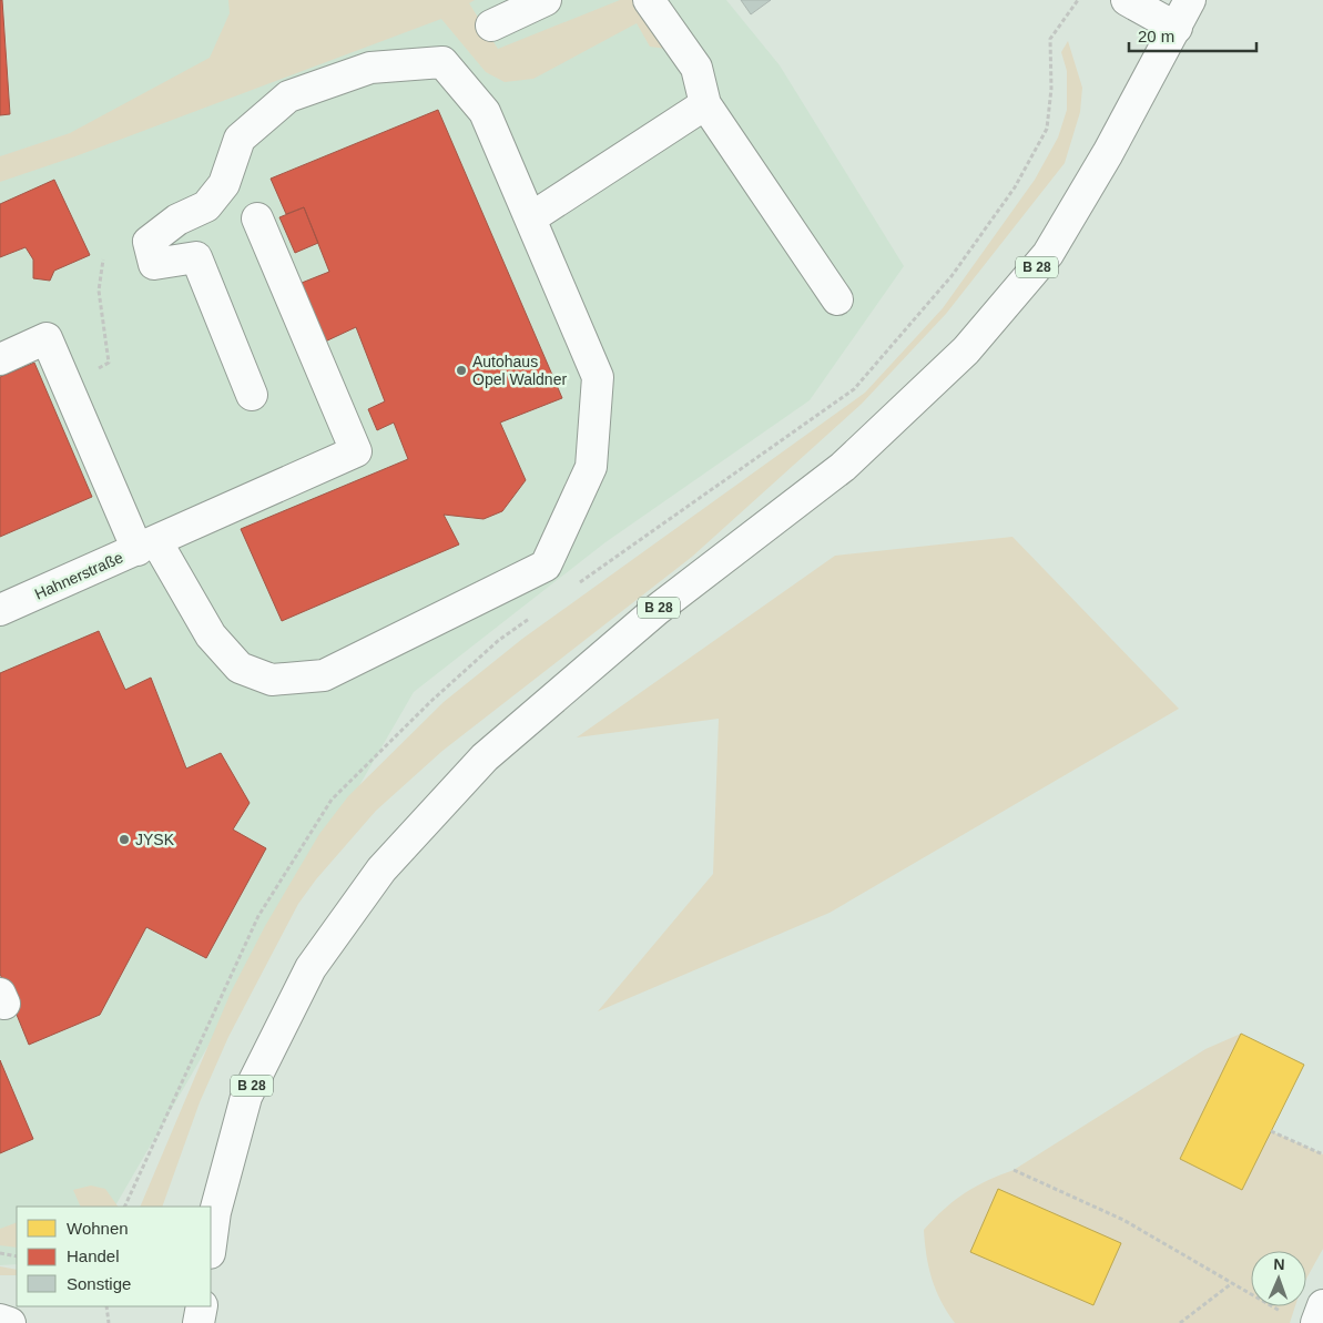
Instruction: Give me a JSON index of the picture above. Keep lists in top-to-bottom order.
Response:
{
  "streets": {
    "main road": ["B 28", "Hahnerstraße"]
  },
  "places": ["Autohaus Opel Waldner", "JYSK"],
  "legend": ["Wohnen", "Handel", "Sonstige"],
  "scale_bar": "20 m",
  "north": "top"
}
